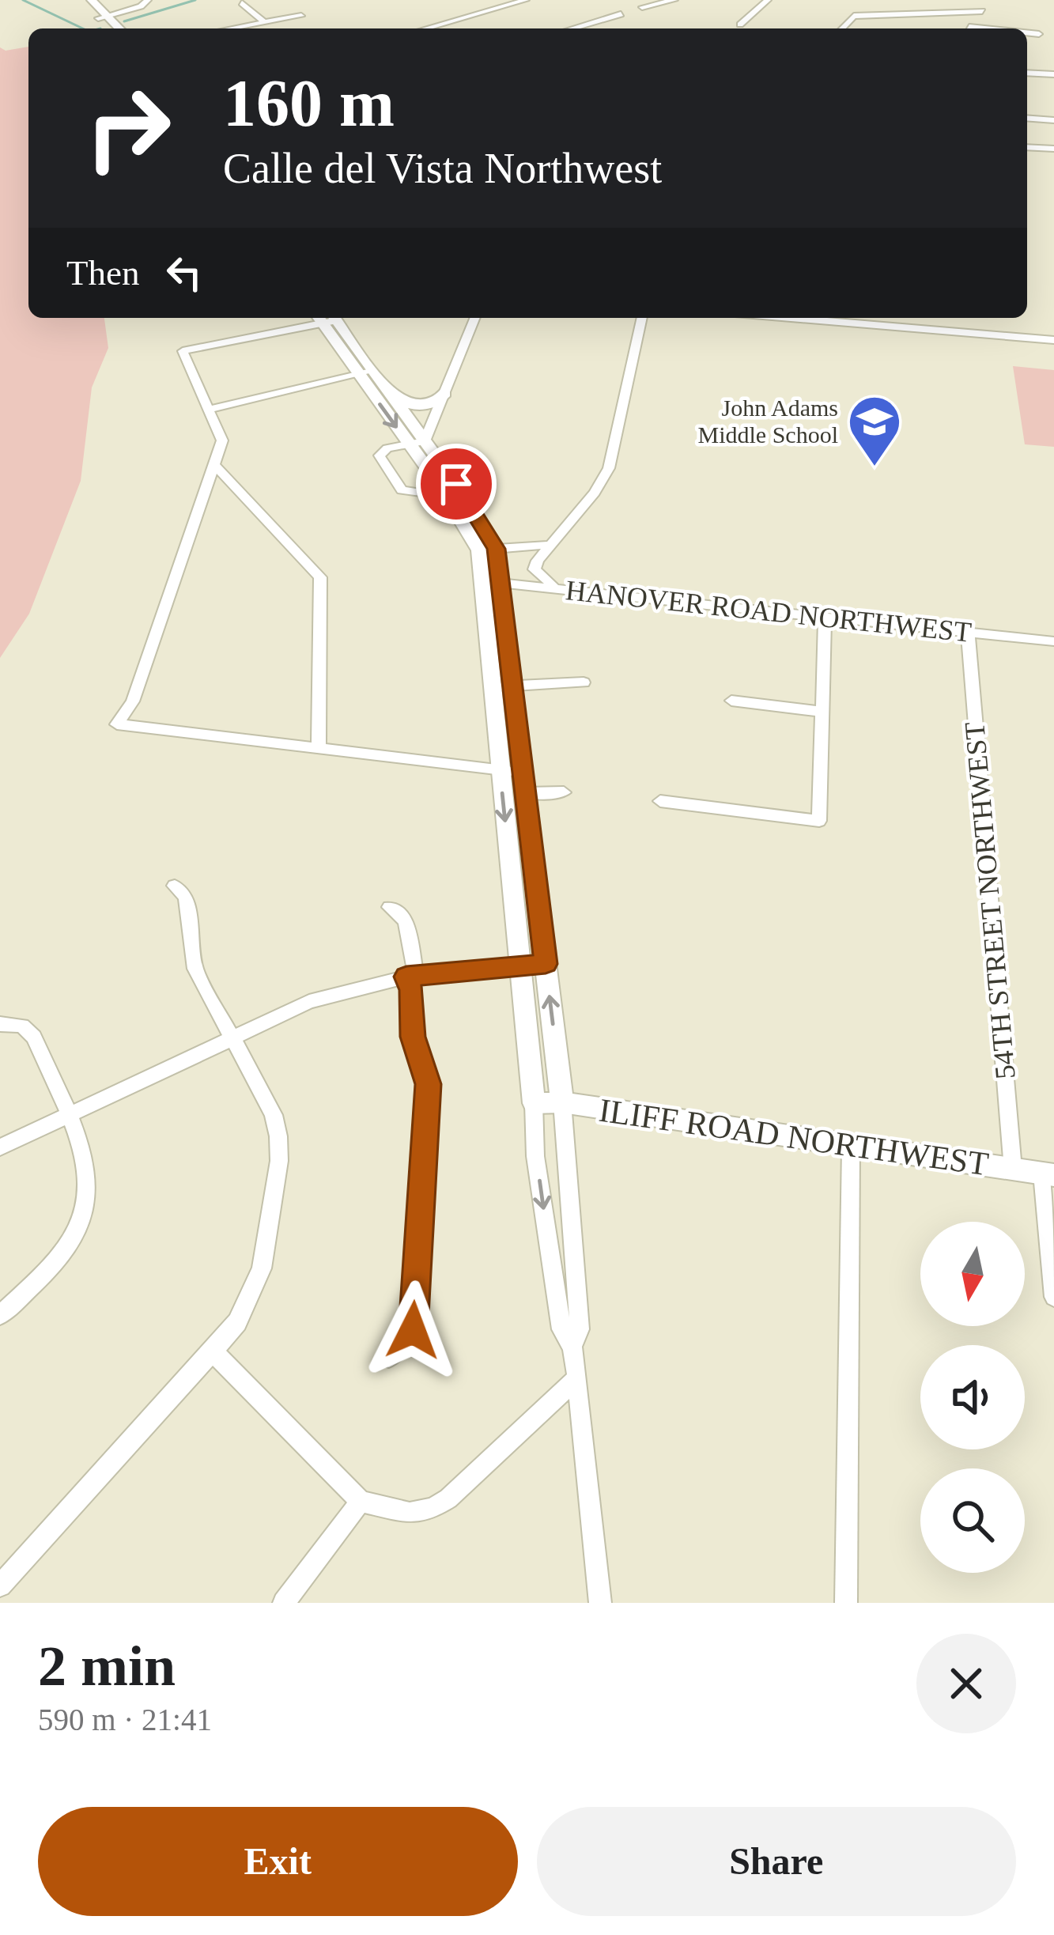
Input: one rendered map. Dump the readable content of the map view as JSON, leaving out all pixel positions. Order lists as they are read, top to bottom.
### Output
{
  "streets": {
    "main road": ["ILIFF ROAD NORTHWEST"],
    "street": ["HANOVER ROAD NORTHWEST", "54TH STREET NORTHWEST"]
  },
  "crossings": [
    ["HANOVER ROAD NORTHWEST", "54TH STREET NORTHWEST"],
    ["54TH STREET NORTHWEST", "ILIFF ROAD NORTHWEST"]
  ],
  "places": {
    "school or university": ["John Adams Middle School"]
  },
  "north": "bottom",
  "page": {
    "turn": ["160 m", "Calle del Vista Northwest"],
    "then": "Then",
    "heading": ["2 min", "590 m · 21:41"],
    "buttons": ["Exit", "Share"]
  }
}
